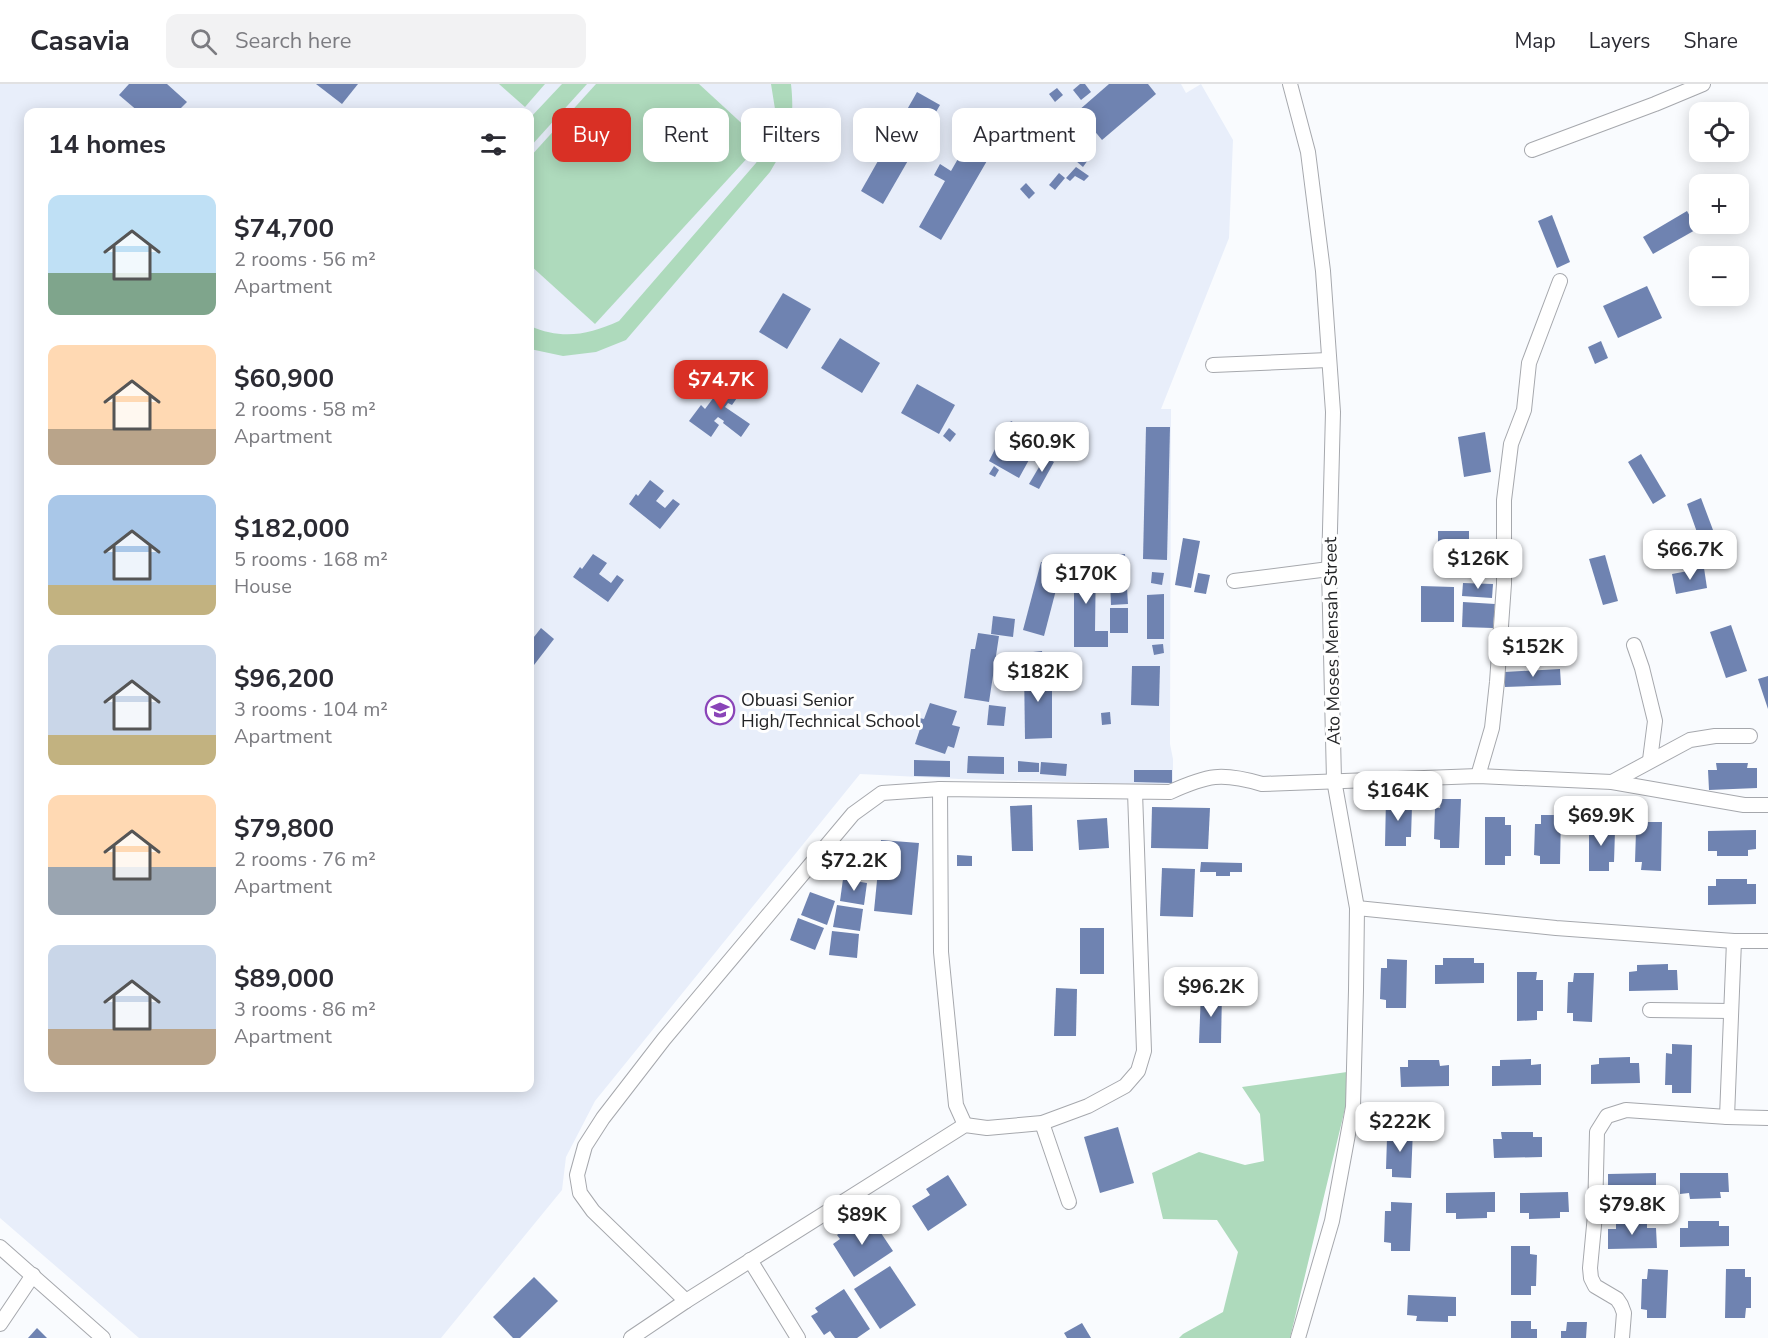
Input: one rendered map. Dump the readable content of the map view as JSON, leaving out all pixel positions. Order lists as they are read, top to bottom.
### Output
{
  "streets": {
    "street": ["Ato Moses Mensah Street"]
  },
  "places": {
    "school or university": ["Obuasi Senior High/Technical School"]
  },
  "page": {
    "header": "Casavia",
    "search": "Search here",
    "nav": ["Map", "Layers", "Share"],
    "map_buttons": ["+", "−"],
    "chip": [
      "Buy",
      "Rent",
      "Filters",
      "New",
      "Apartment"
    ],
    "heading": "14 homes",
    "list": [
      {
        "name": "$74,700",
        "note": "2 rooms · 56 m² · Apartment"
      },
      {
        "name": "$60,900",
        "note": "2 rooms · 58 m² · Apartment"
      },
      {
        "name": "$182,000",
        "note": "5 rooms · 168 m² · House"
      },
      {
        "name": "$96,200",
        "note": "3 rooms · 104 m² · Apartment"
      },
      {
        "name": "$79,800",
        "note": "2 rooms · 76 m² · Apartment"
      },
      {
        "name": "$89,000",
        "note": "3 rooms · 86 m² · Apartment"
      }
    ],
    "price": [
      "$74.7K",
      "$60.9K",
      "$66.7K",
      "$126K",
      "$170K",
      "$152K",
      "$182K",
      "$164K",
      "$69.9K",
      "$72.2K",
      "$96.2K",
      "$222K",
      "$79.8K",
      "$89K"
    ]
  }
}
